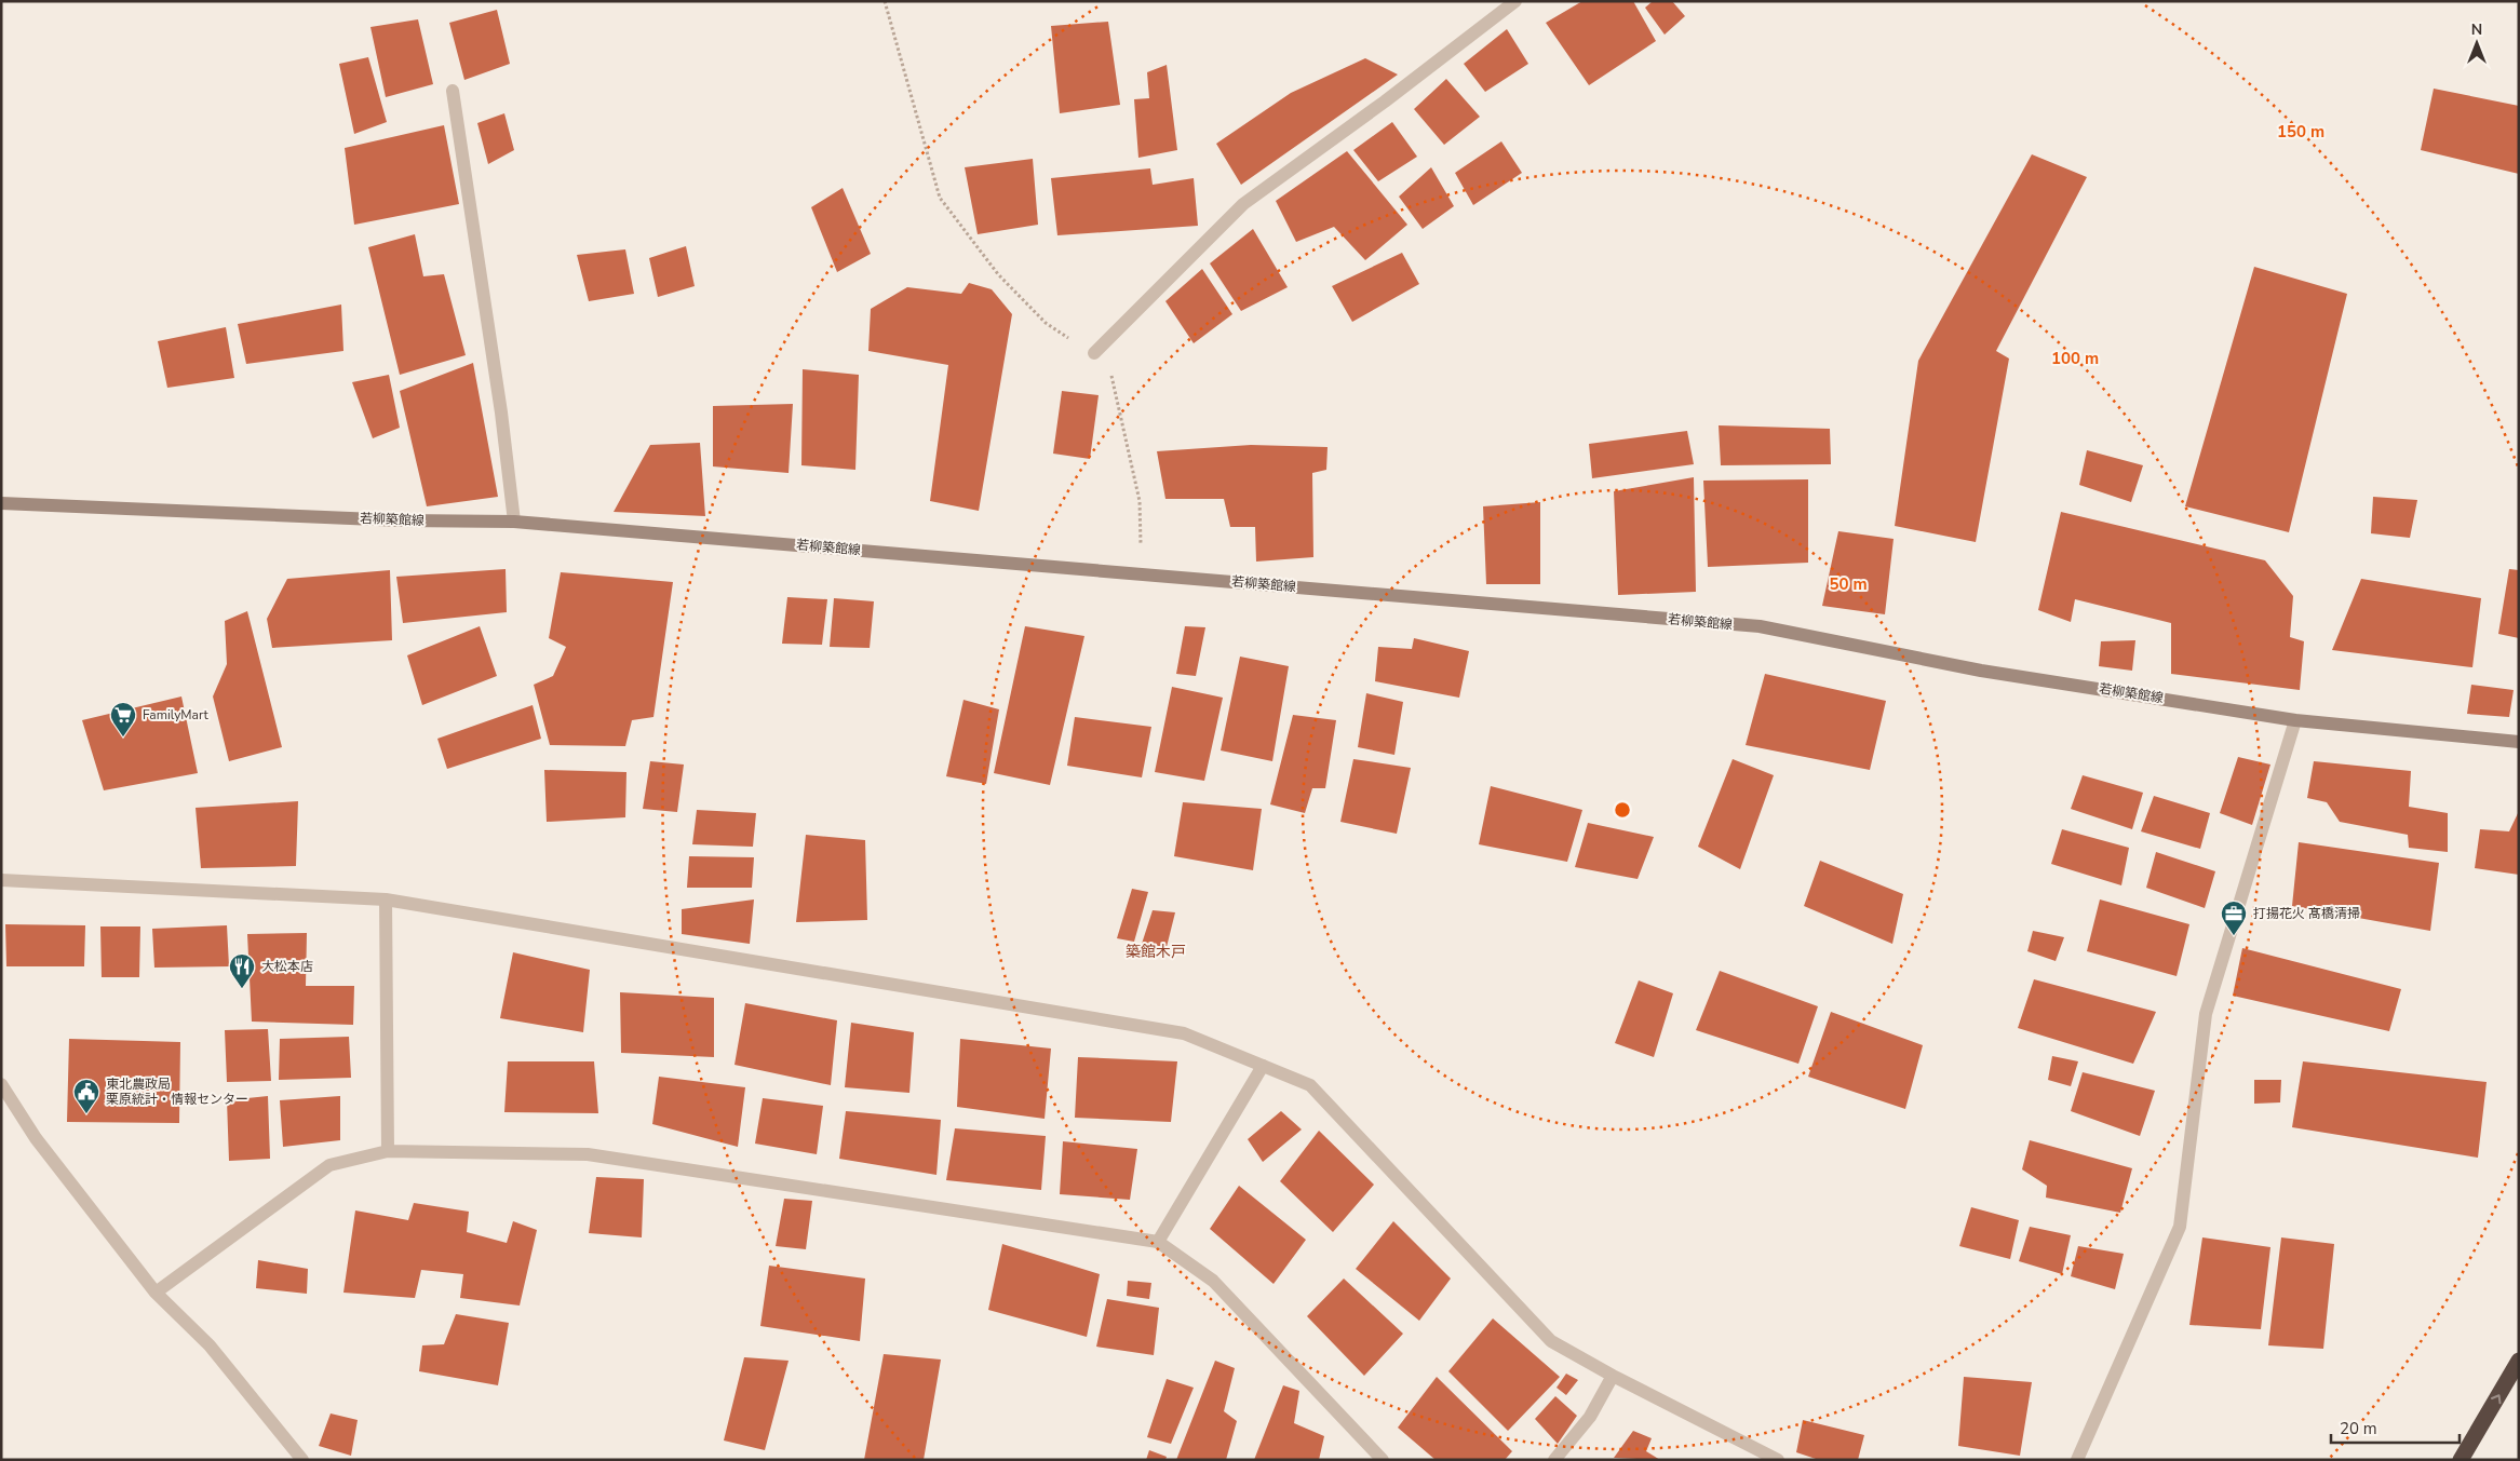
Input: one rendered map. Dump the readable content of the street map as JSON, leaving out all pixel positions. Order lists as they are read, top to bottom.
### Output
{
  "streets": {
    "main road": ["若柳築館線"]
  },
  "districts": ["築館木戸"],
  "places": {
    "supermarket": ["FamilyMart"],
    "office": ["打揚花火 髙橋清掃"],
    "restaurant": ["大松本店"],
    "public building": ["東北農政局 栗原統計・情報センター"]
  },
  "scale_bar": "20 m",
  "north": "top",
  "rings": ["150 m", "100 m", "50 m"]
}
